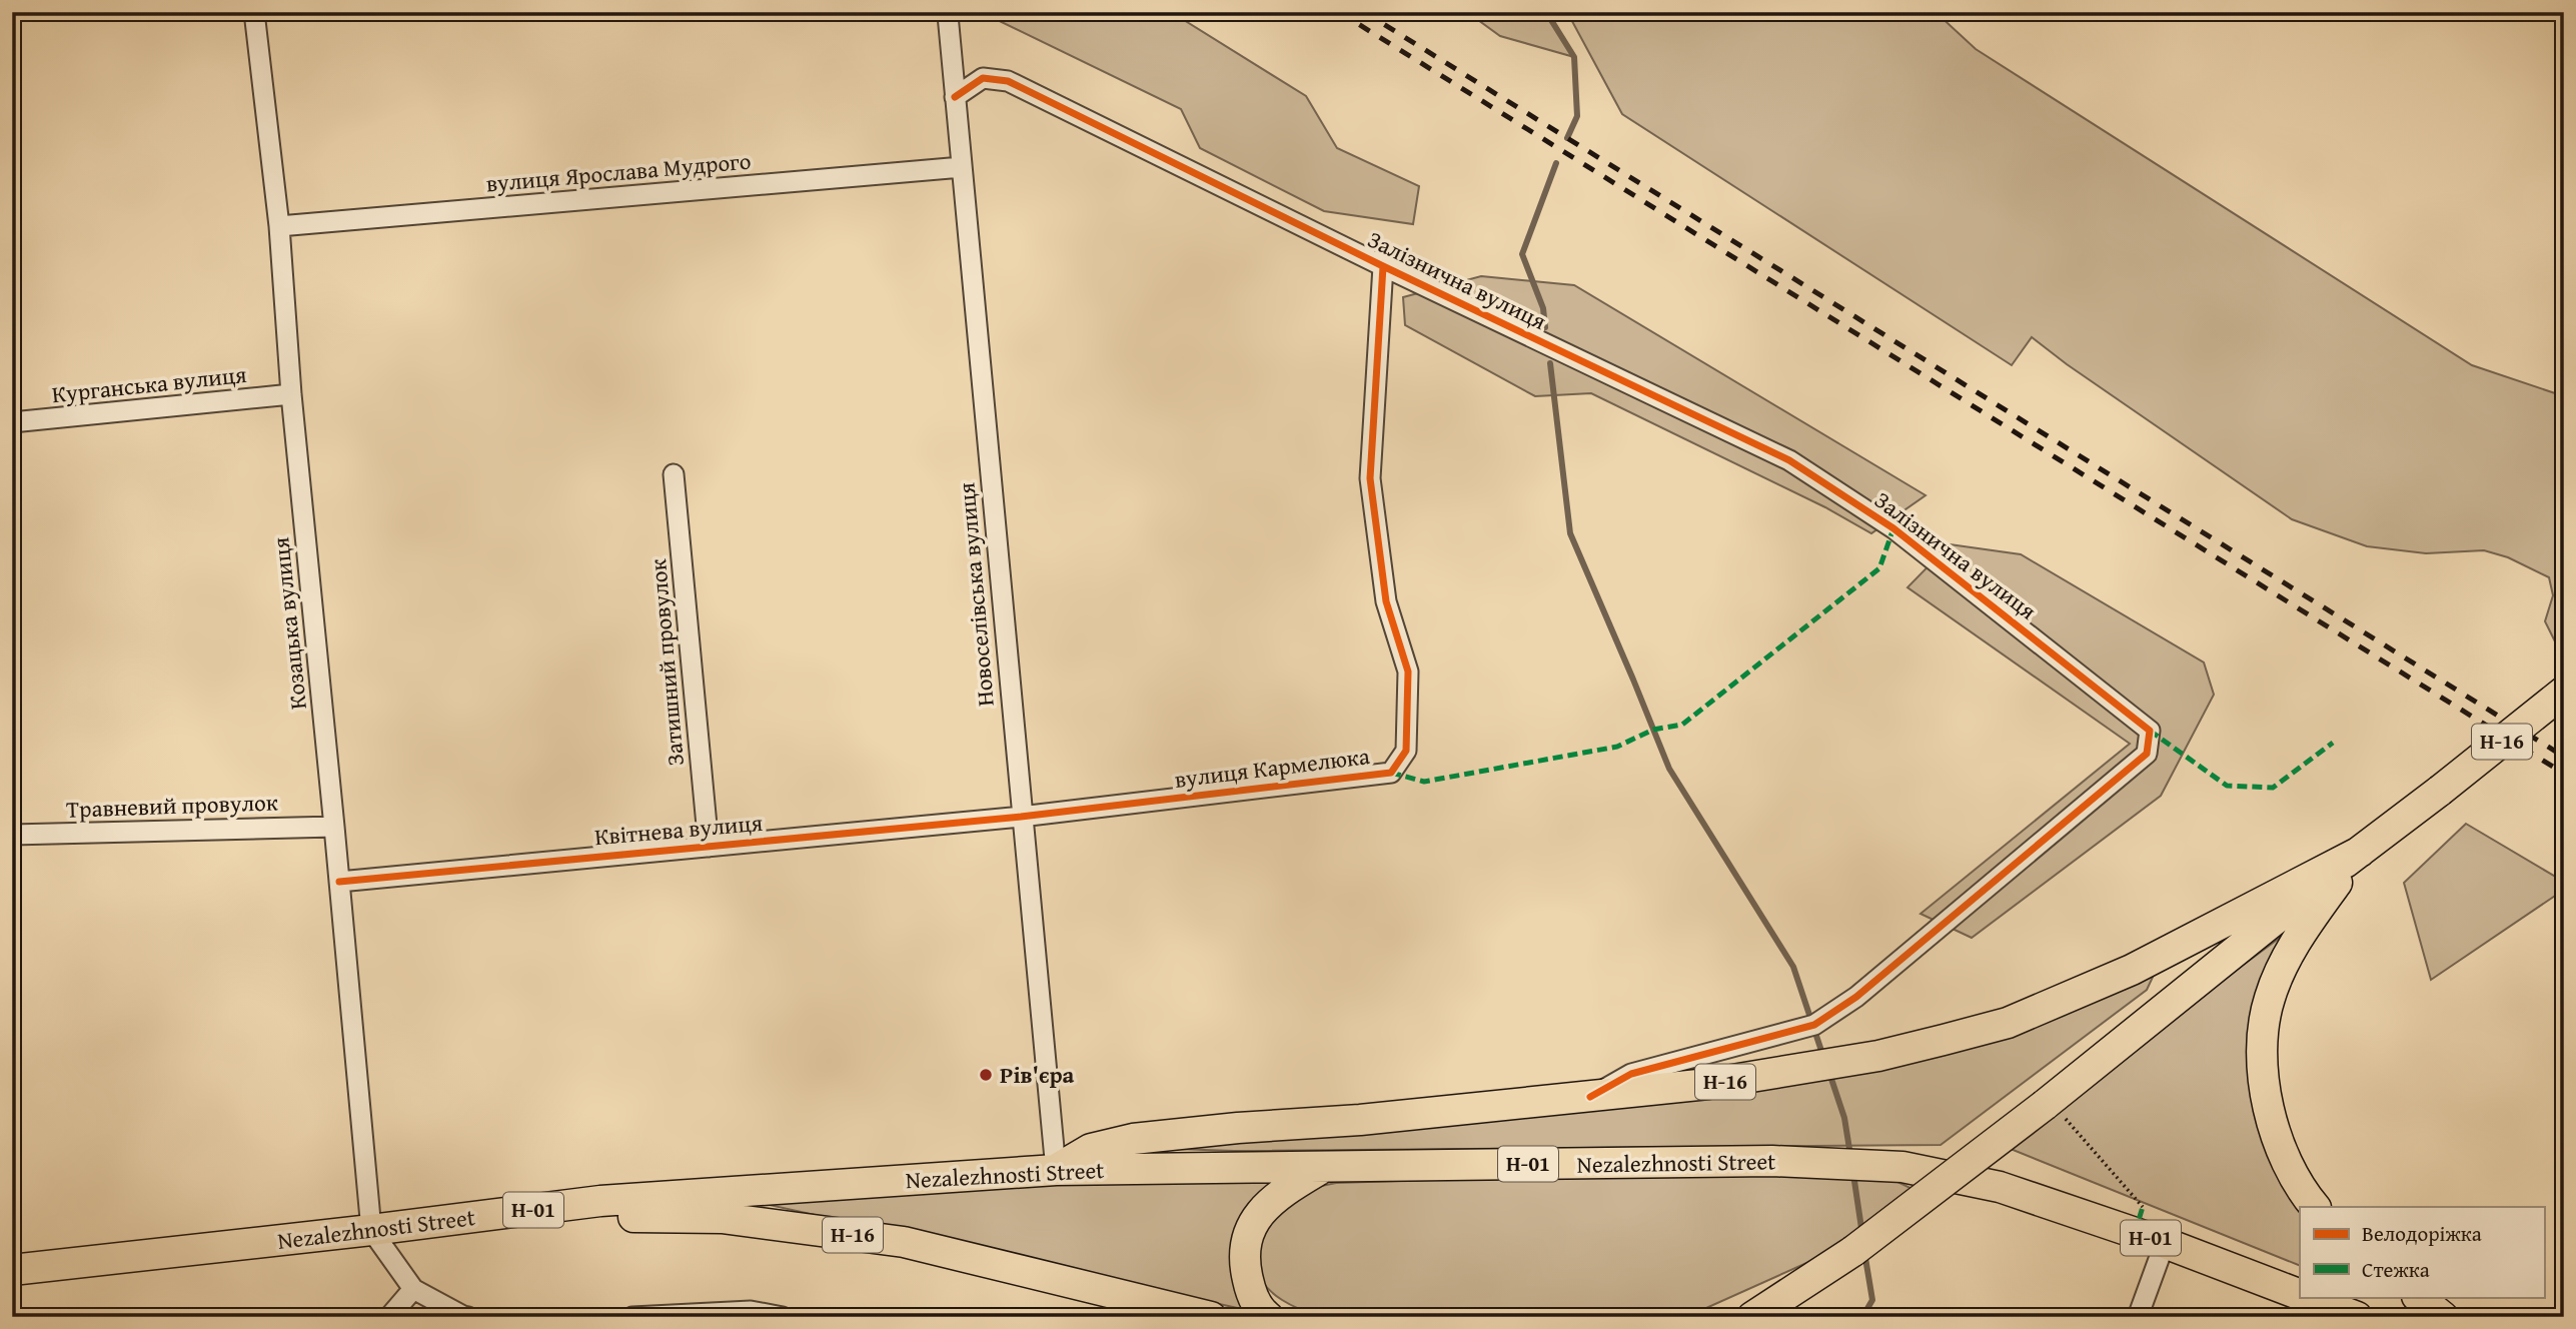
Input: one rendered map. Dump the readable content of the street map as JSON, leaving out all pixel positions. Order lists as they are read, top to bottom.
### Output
{
  "streets": {
    "main road": ["Н-16", "Nezalezhnosti Street", "Н-01"],
    "street": [
      "вулиця Ярослава Мудрого",
      "Залізнична вулиця",
      "Курганська вулиця",
      "Новоселівська вулиця",
      "Козацька вулиця",
      "Затишний провулок",
      "вулиця Кармелюка",
      "Травневий провулок",
      "Квітнева вулиця"
    ]
  },
  "crossings": [
    ["вулиця Ярослава Мудрого", "Новоселівська вулиця"],
    ["вулиця Ярослава Мудрого", "Козацька вулиця"],
    ["Залізнична вулиця", "Новоселівська вулиця"],
    ["Залізнична вулиця", "Н-16"],
    ["Залізнична вулиця", "вулиця Кармелюка"],
    ["Курганська вулиця", "Козацька вулиця"],
    ["Новоселівська вулиця", "Н-16"],
    ["Новоселівська вулиця", "вулиця Кармелюка"],
    ["Новоселівська вулиця", "Квітнева вулиця"],
    ["Новоселівська вулиця", "Nezalezhnosti Street"],
    ["Козацька вулиця", "Травневий провулок"],
    ["Козацька вулиця", "Квітнева вулиця"],
    ["Козацька вулиця", "Nezalezhnosti Street"],
    ["Затишний провулок", "Квітнева вулиця"],
    ["Н-16", "Nezalezhnosti Street"],
    ["вулиця Кармелюка", "Квітнева вулиця"],
    ["Nezalezhnosti Street", "Н-01"]
  ],
  "places": ["Рів'єра"],
  "legend": ["Велодоріжка", "Стежка"]
}
